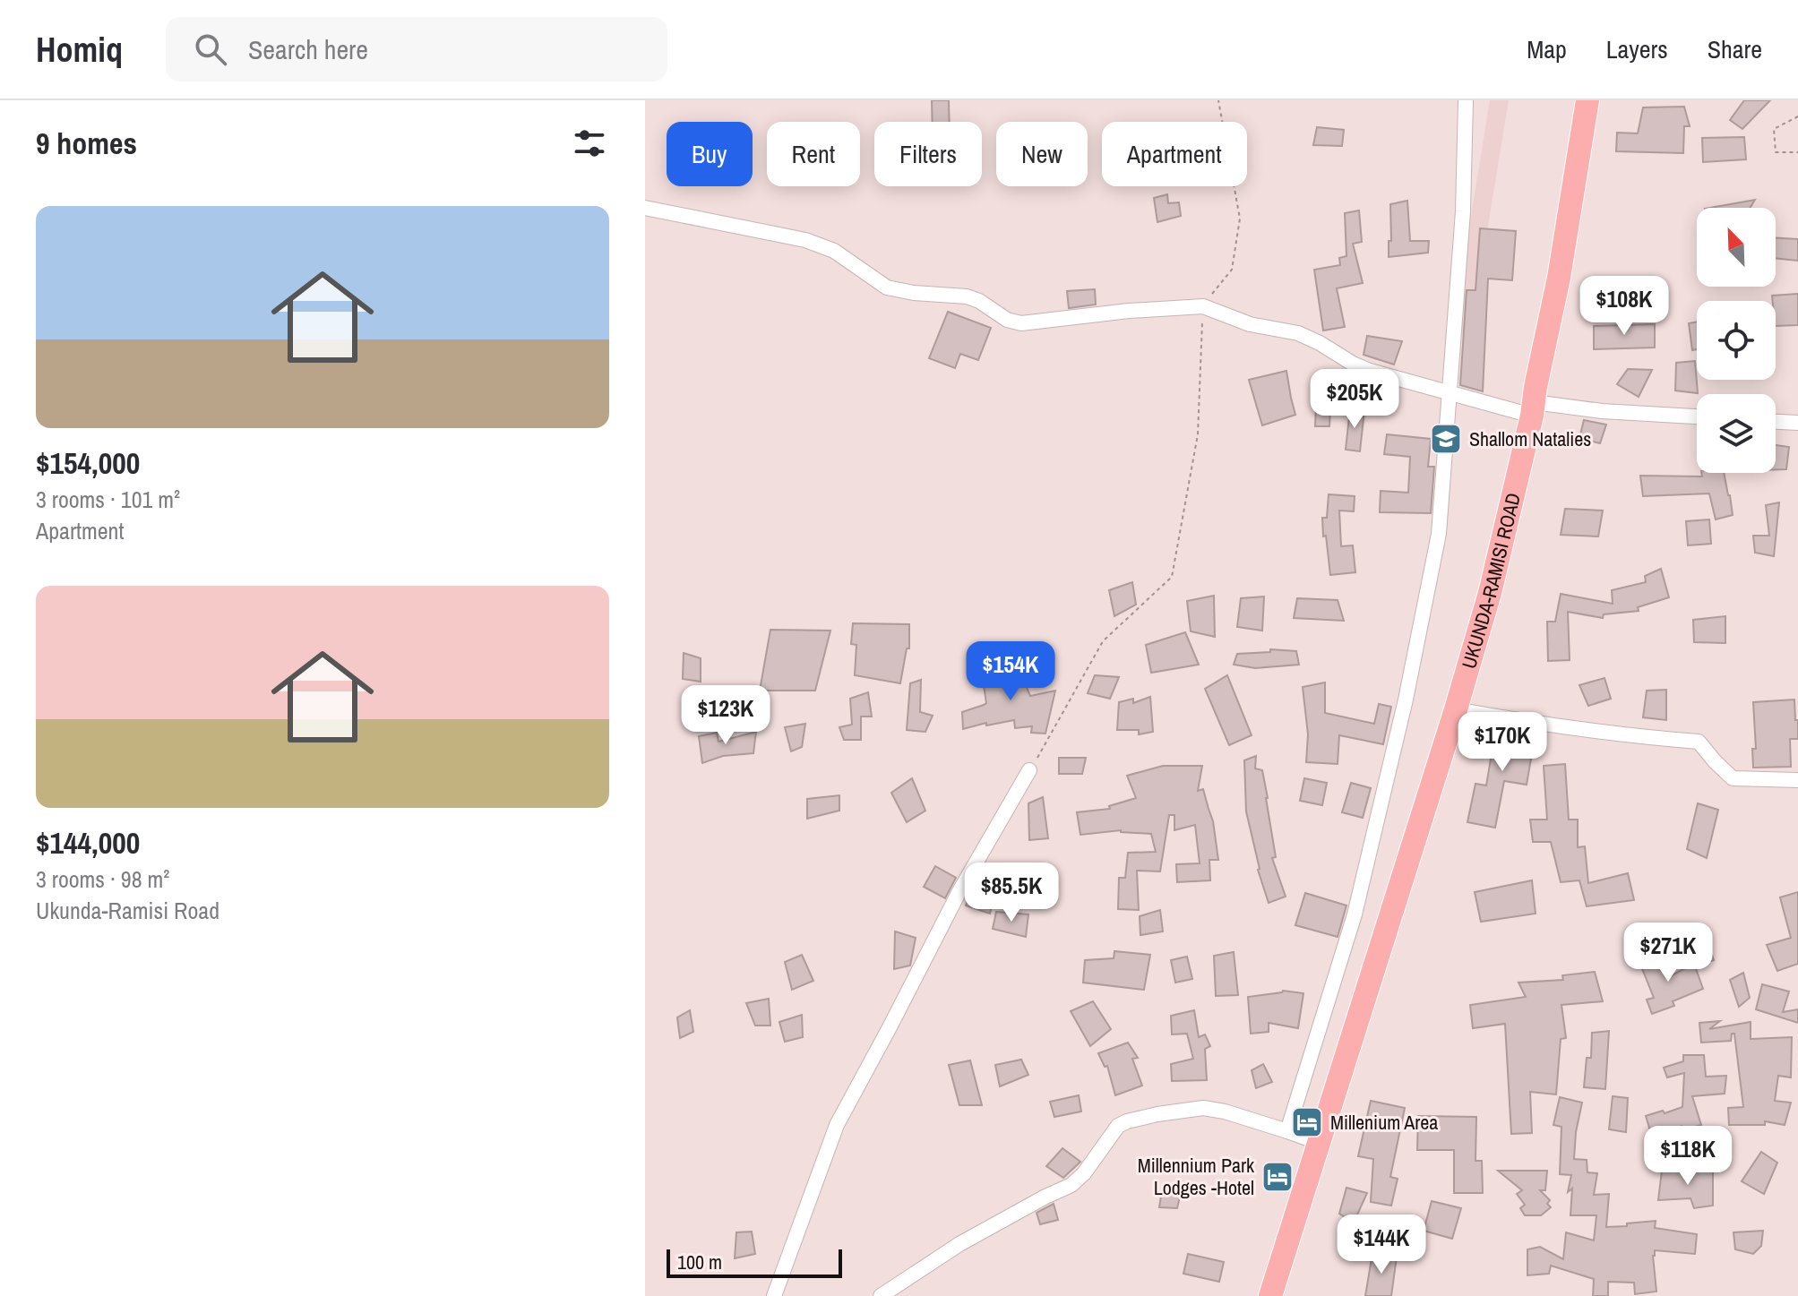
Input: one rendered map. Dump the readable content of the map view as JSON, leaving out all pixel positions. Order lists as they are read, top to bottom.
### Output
{
  "streets": {
    "highway": ["UKUNDA-RAMISI ROAD"]
  },
  "places": {
    "school or university": ["Shallom Natalies"],
    "hotel": ["Millenium Area", "Millennium Park Lodges -Hotel"]
  },
  "scale_bar": "100 m",
  "north": "top left",
  "page": {
    "header": "Homiq",
    "search": "Search here",
    "nav": ["Map", "Layers", "Share"],
    "heading": "9 homes",
    "chip": [
      "Buy",
      "Rent",
      "Filters",
      "New",
      "Apartment"
    ],
    "list": [
      {
        "name": "$154,000",
        "note": "3 rooms · 101 m² · Apartment"
      },
      {
        "name": "$144,000",
        "note": "3 rooms · 98 m² · Ukunda-Ramisi Road"
      }
    ],
    "price": [
      "$108K",
      "$205K",
      "$154K",
      "$123K",
      "$170K",
      "$85.5K",
      "$271K",
      "$118K",
      "$144K"
    ],
    "scale": "100 m"
  }
}
